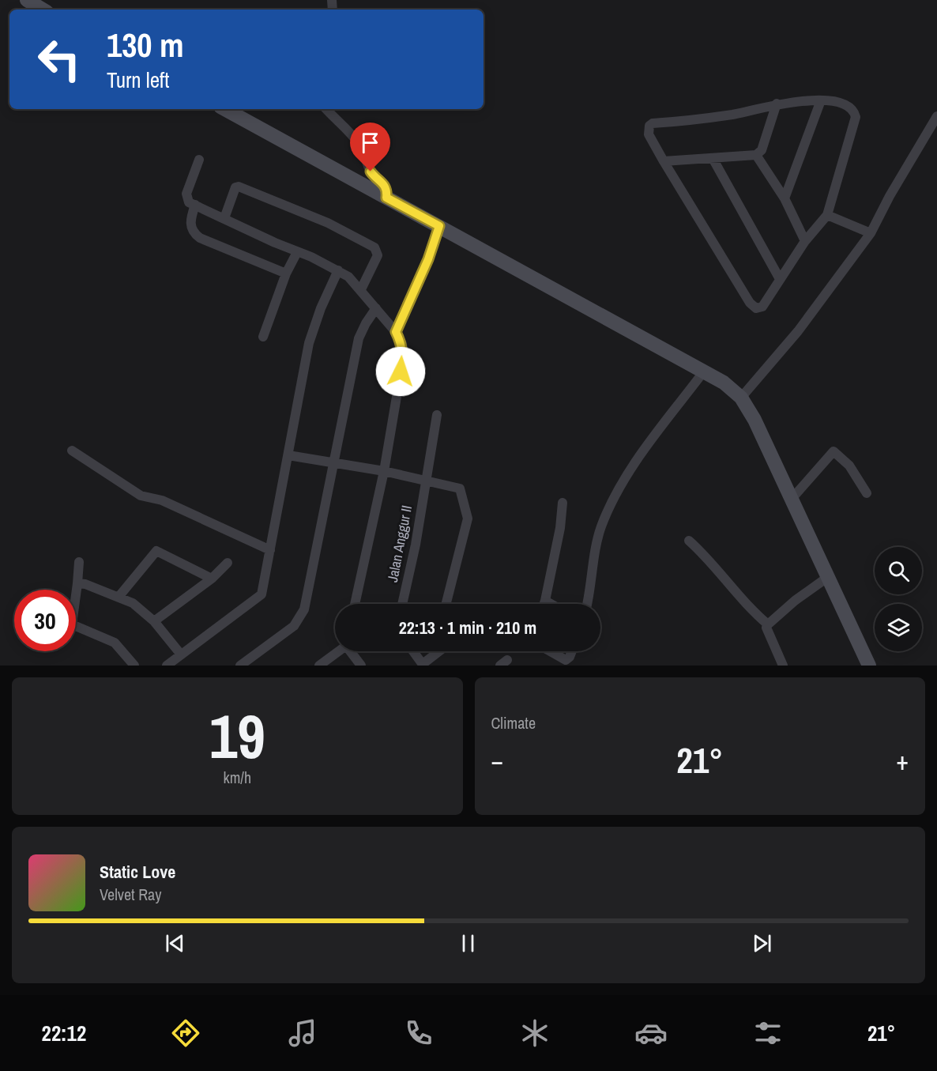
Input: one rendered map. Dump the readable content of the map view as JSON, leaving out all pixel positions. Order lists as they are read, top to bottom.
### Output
{
  "streets": {
    "street": ["Jalan Anggur II"]
  },
  "page": {
    "turn": ["130 m", "Turn left"],
    "limit": "30",
    "trip": "22:13 · 1 min · 210 m",
    "tile": [
      ["19", "km/h"],
      "Climate"
    ],
    "heat": ["−", "21°", "+"],
    "song": ["Static Love", "Velvet Ray"],
    "tabs": ["22:12", "21°"]
  }
}
